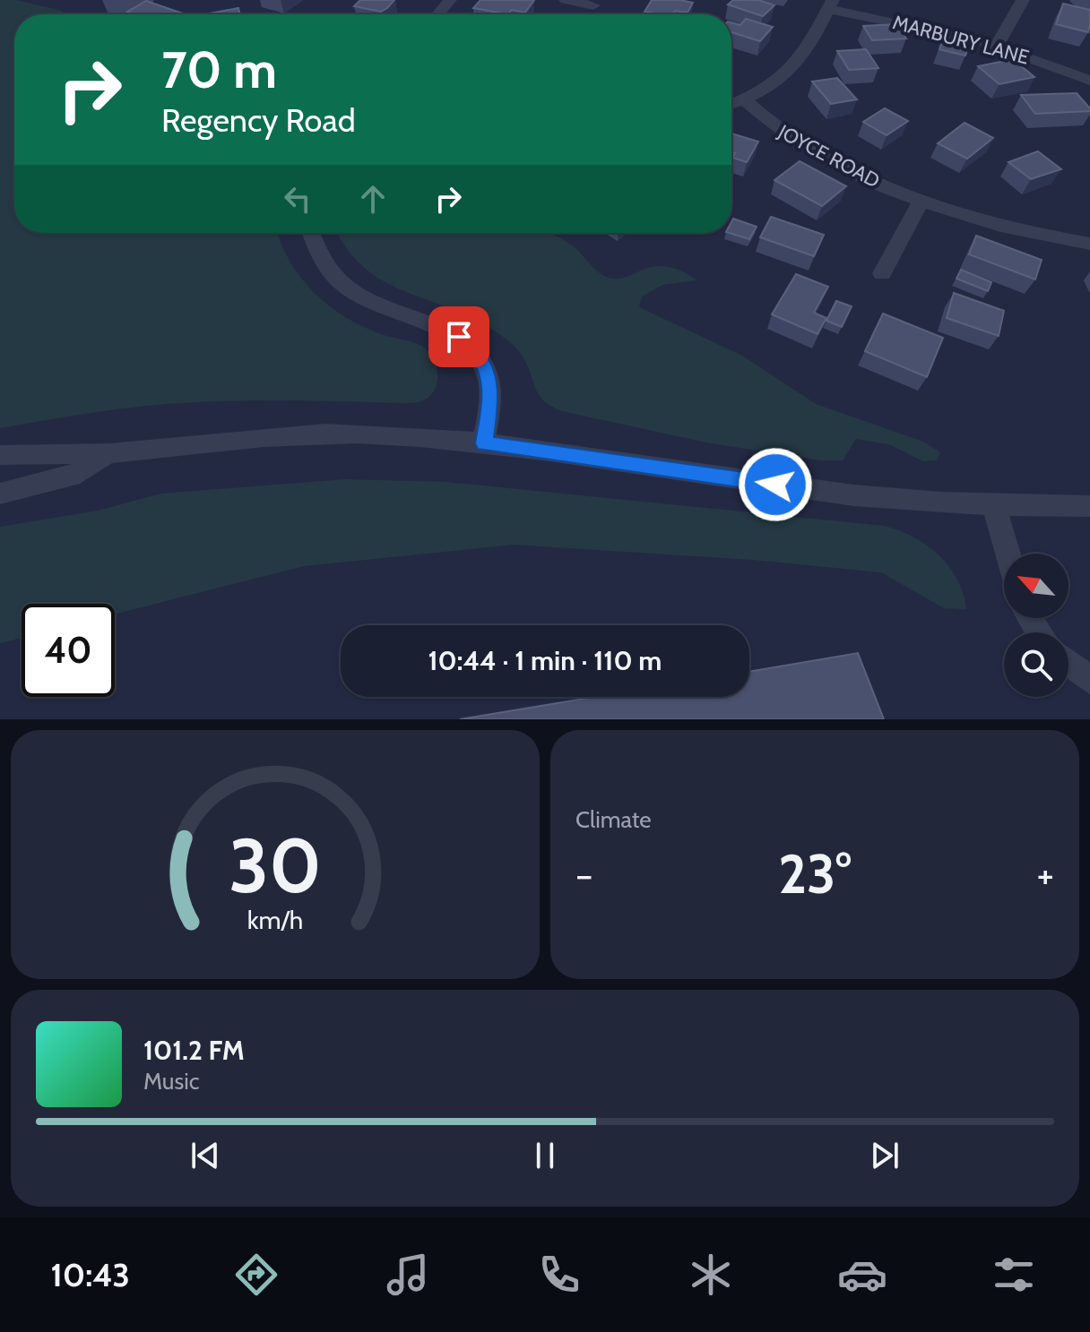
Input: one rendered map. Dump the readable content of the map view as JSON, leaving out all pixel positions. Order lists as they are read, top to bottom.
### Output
{
  "streets": {
    "street": ["MARBURY LANE", "JOYCE ROAD"]
  },
  "north": "top left",
  "page": {
    "turn": ["70 m", "Regency Road"],
    "limit": "40",
    "trip": "10:44 · 1 min · 110 m",
    "tile": "Climate",
    "heat": ["−", "23°", "+"],
    "song": ["101.2 FM", "Music"],
    "tabs": "10:43",
    "gauge": ["30", "km/h"]
  }
}
